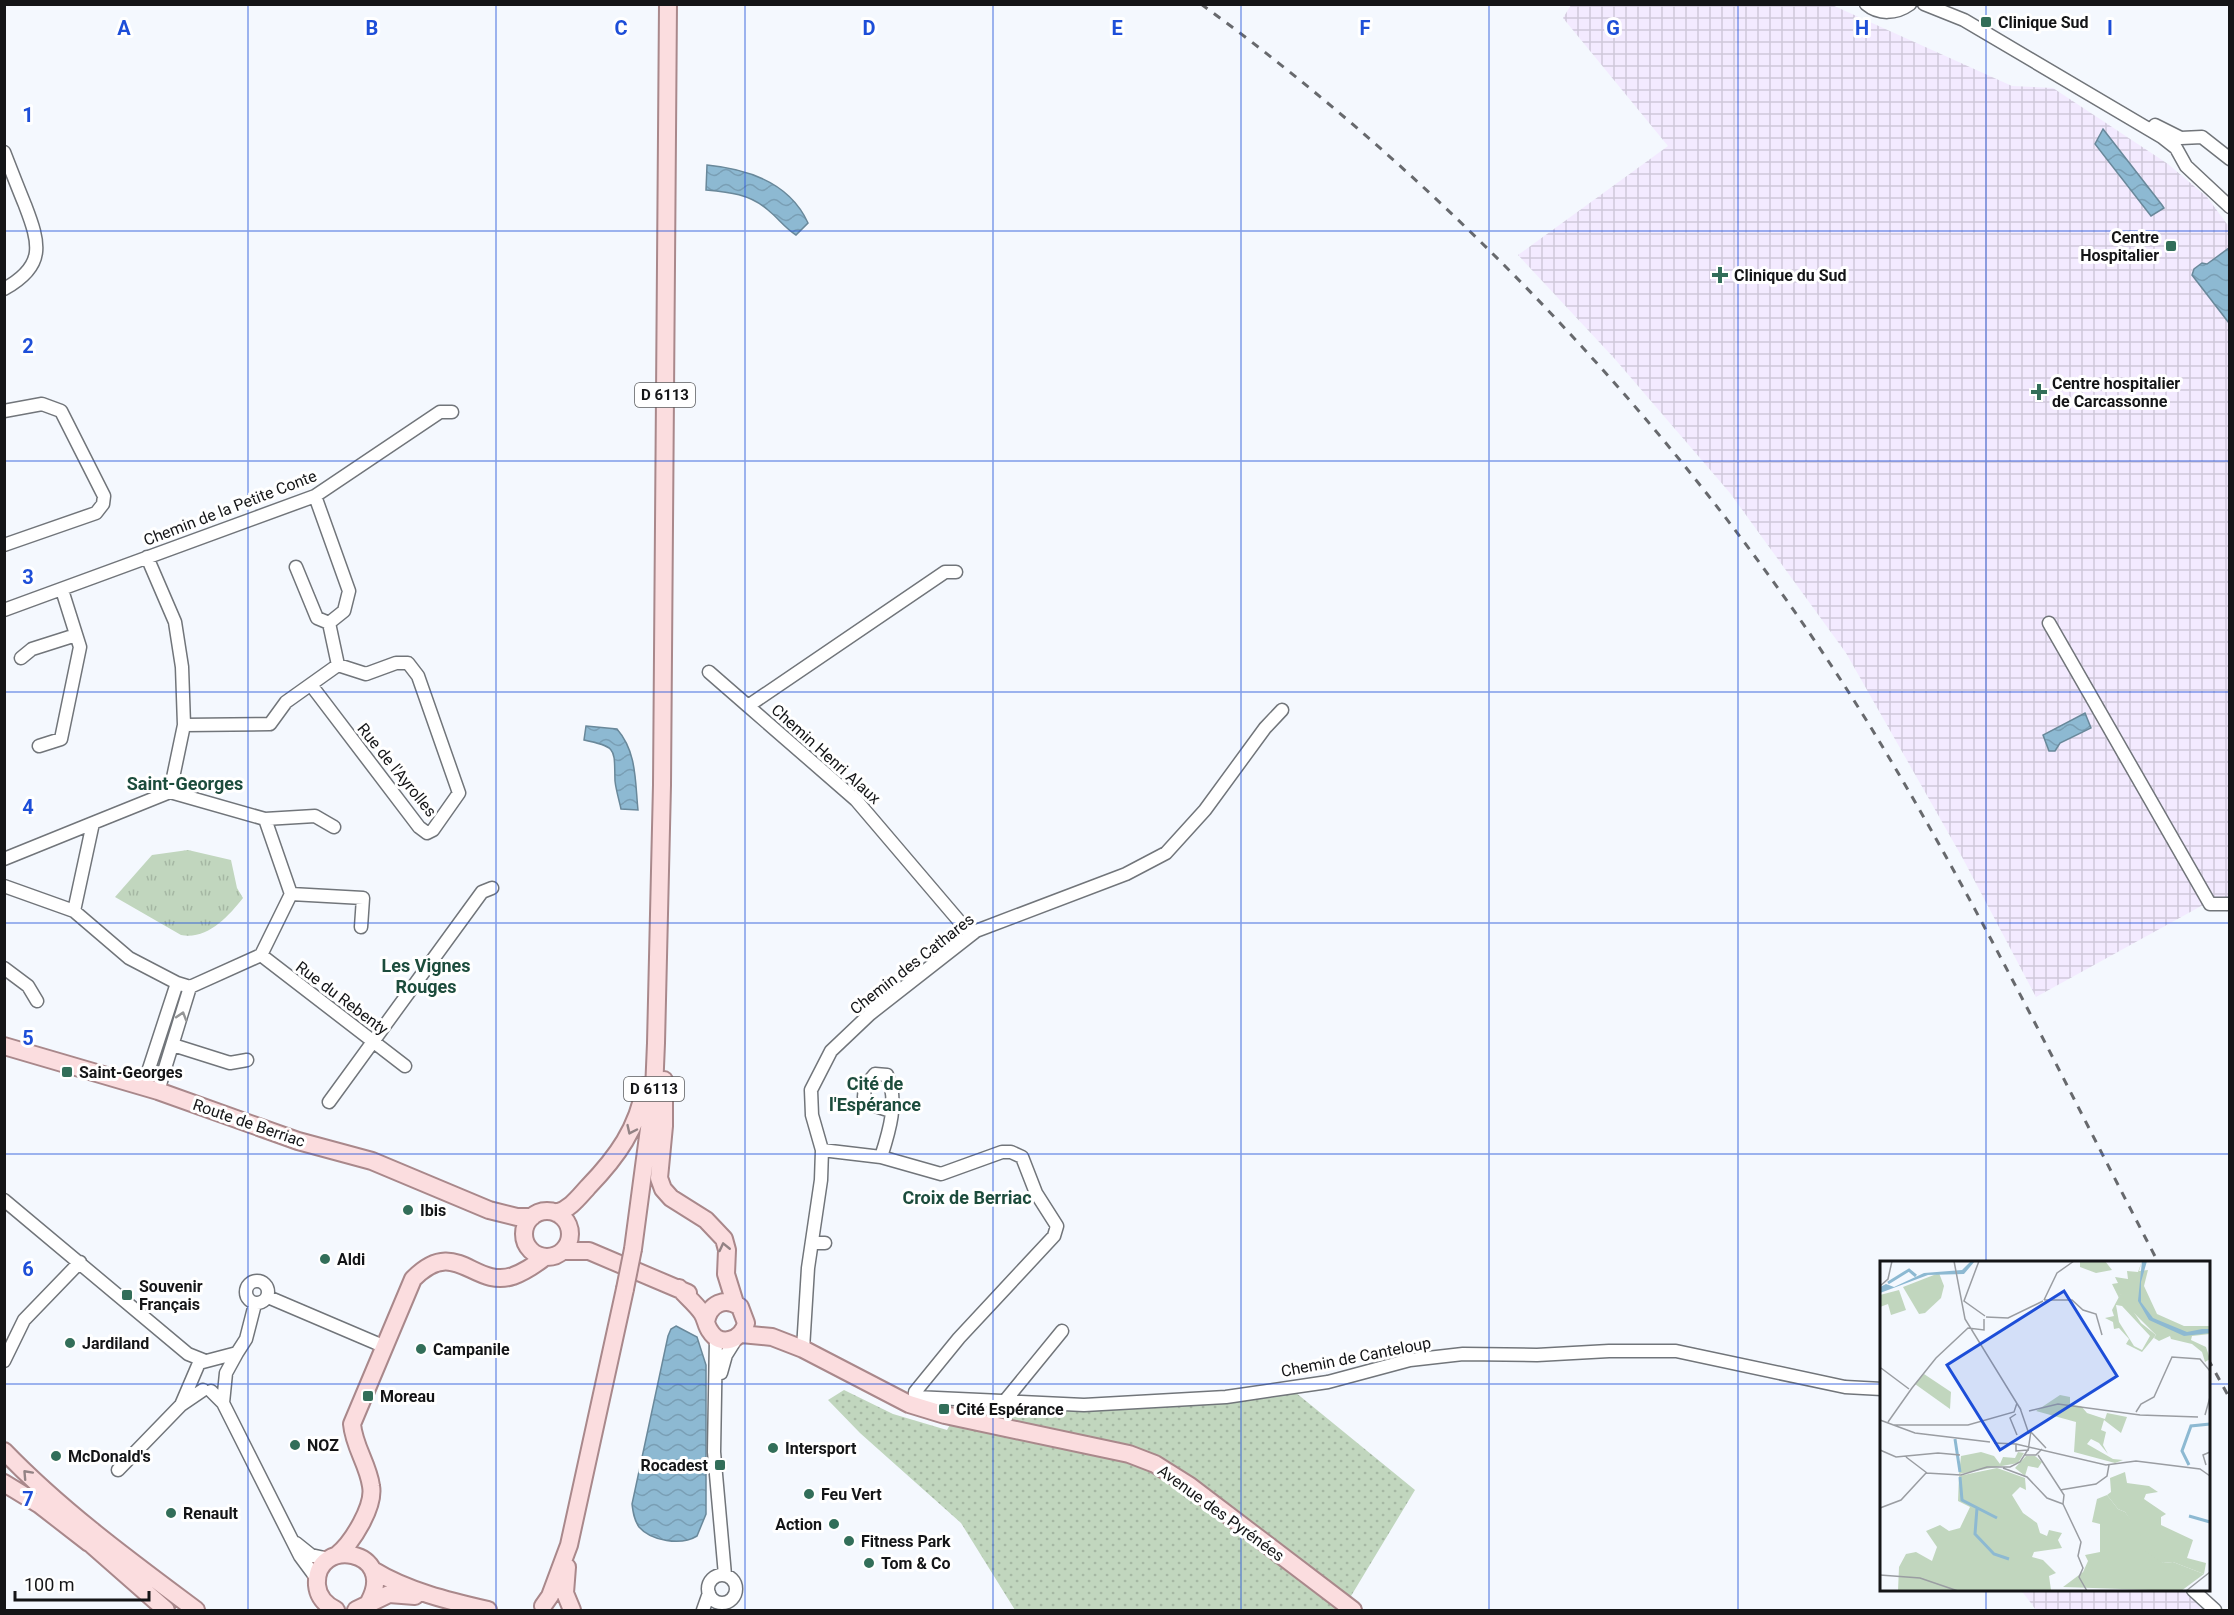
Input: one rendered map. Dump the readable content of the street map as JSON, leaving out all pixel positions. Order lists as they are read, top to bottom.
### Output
{
  "streets": {
    "main road": ["D 6113", "Route de Berriac", "Avenue des Pyrénées"],
    "street": [
      "Chemin de la Petite Conte",
      "Chemin Henri Alaux",
      "Rue de l'Ayrolles",
      "Chemin des Cathares",
      "Rue du Rebenty",
      "Chemin de Canteloup"
    ]
  },
  "crossings": [
    ["Chemin Henri Alaux", "Chemin des Cathares"],
    ["Chemin des Cathares", "Avenue des Pyrénées"],
    ["Chemin de Canteloup", "Avenue des Pyrénées"]
  ],
  "districts": [
    "Saint-Georges",
    "Les Vignes Rouges",
    "Cité de l'Espérance",
    "Croix de Berriac"
  ],
  "places": {
    "transit": [
      "Clinique Sud",
      "Centre Hospitalier",
      "Saint-Georges",
      "Souvenir Français",
      "Moreau",
      "Cité Espérance",
      "Rocadest"
    ],
    "health": ["Clinique du Sud", "Centre hospitalier de Carcassonne"],
    "other": [
      "Ibis",
      "Aldi",
      "Jardiland",
      "Campanile",
      "NOZ",
      "Intersport",
      "McDonald's",
      "Feu Vert",
      "Renault",
      "Action",
      "Fitness Park",
      "Tom & Co"
    ]
  },
  "scale_bar": "100 m",
  "grid": {
    "columns": [
      "A",
      "B",
      "C",
      "D",
      "E",
      "F",
      "G",
      "H",
      "I"
    ],
    "rows": [
      "1",
      "2",
      "3",
      "4",
      "5",
      "6",
      "7"
    ]
  }
}
